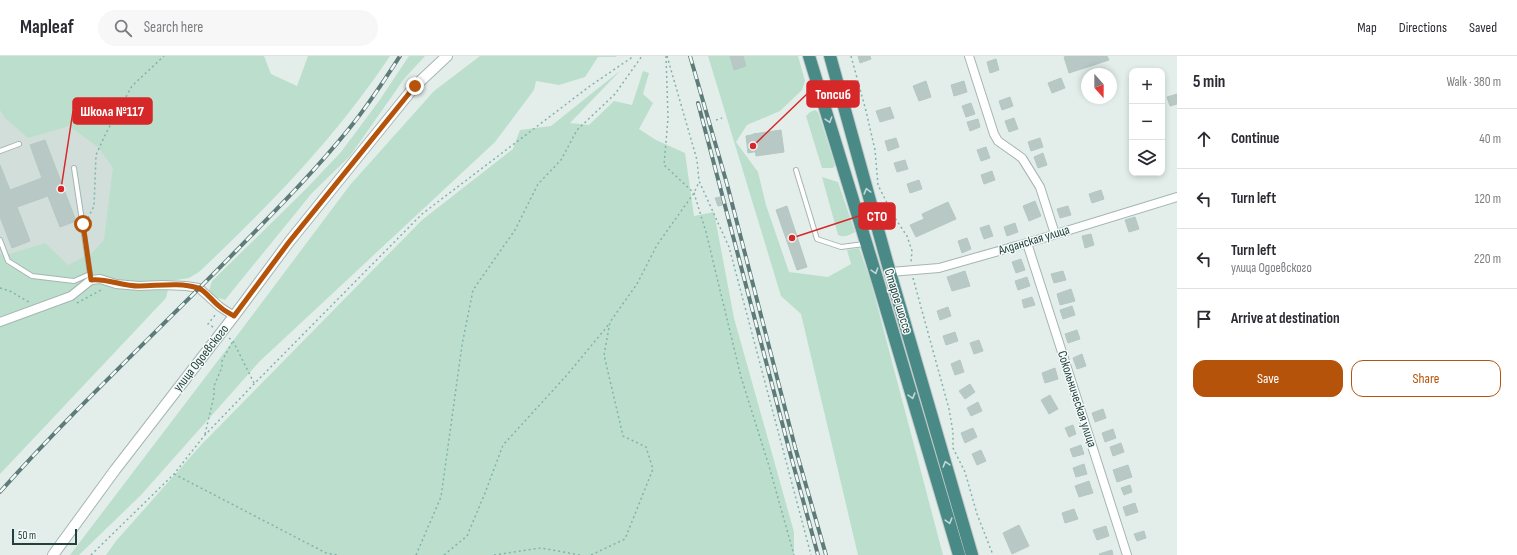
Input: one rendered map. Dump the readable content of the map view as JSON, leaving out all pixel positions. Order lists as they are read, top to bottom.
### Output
{
  "streets": {
    "highway": ["Старое шоссе"],
    "street": ["Алданская улица", "улица Одоевского", "Сокольническая улица"]
  },
  "crossings": [
    ["Алданская улица", "Старое шоссе"],
    ["Алданская улица", "Сокольническая улица"]
  ],
  "places": ["Топсиб", "Школа №117", "СТО"],
  "scale_bar": "50 m",
  "north": "bottom",
  "page": {
    "header": "Mapleaf",
    "search": "Search here",
    "nav": ["Map", "Directions", "Saved"],
    "heading": ["5 min", "Walk · 380 m"],
    "map_buttons": ["+", "−"],
    "list": [
      ["Continue", "40 m"],
      ["Turn left", "120 m"],
      ["Turn left", "улица Одоевского", "220 m"],
      "Arrive at destination"
    ],
    "buttons": ["Save", "Share"],
    "scale": "50 m"
  }
}
